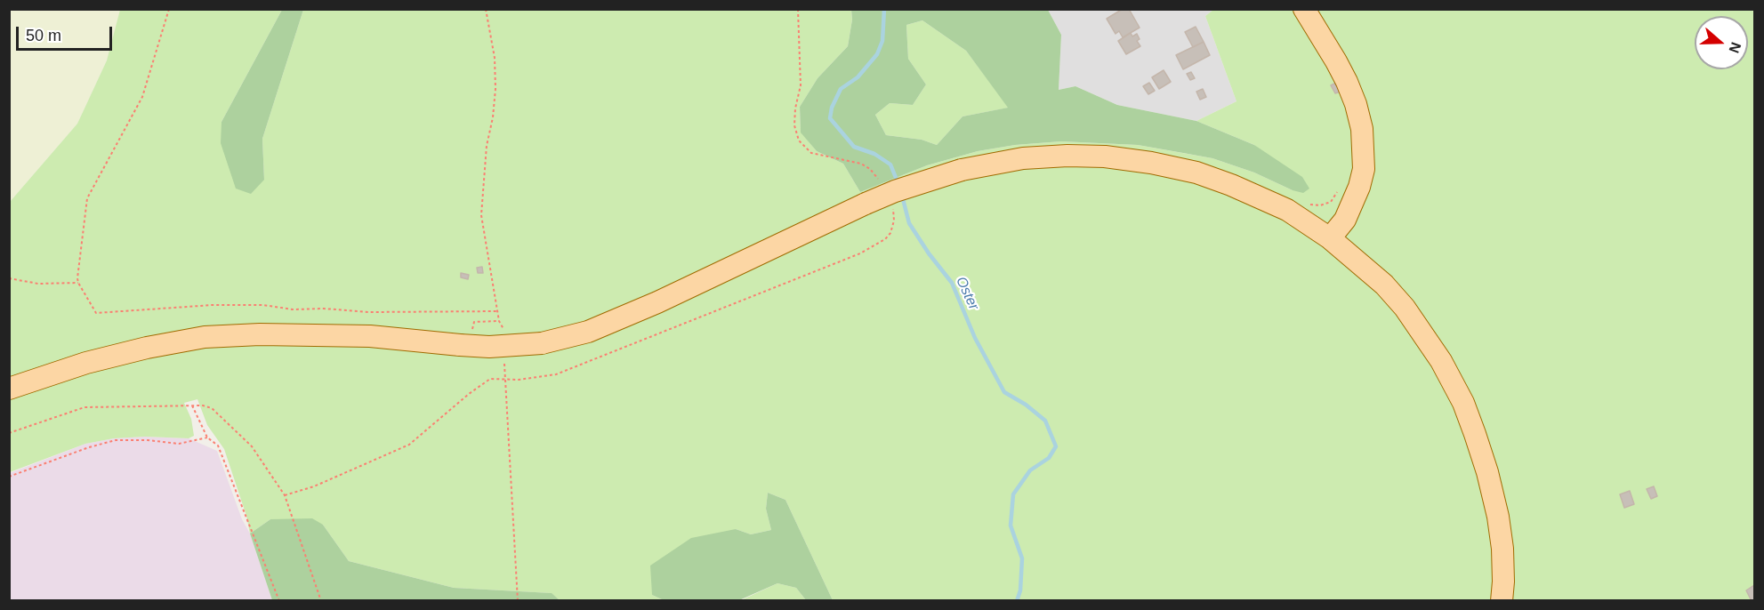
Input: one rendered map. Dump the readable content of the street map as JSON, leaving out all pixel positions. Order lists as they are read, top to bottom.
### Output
{
  "water": ["Oster"],
  "scale_bar": "50 m",
  "north": "right"
}
